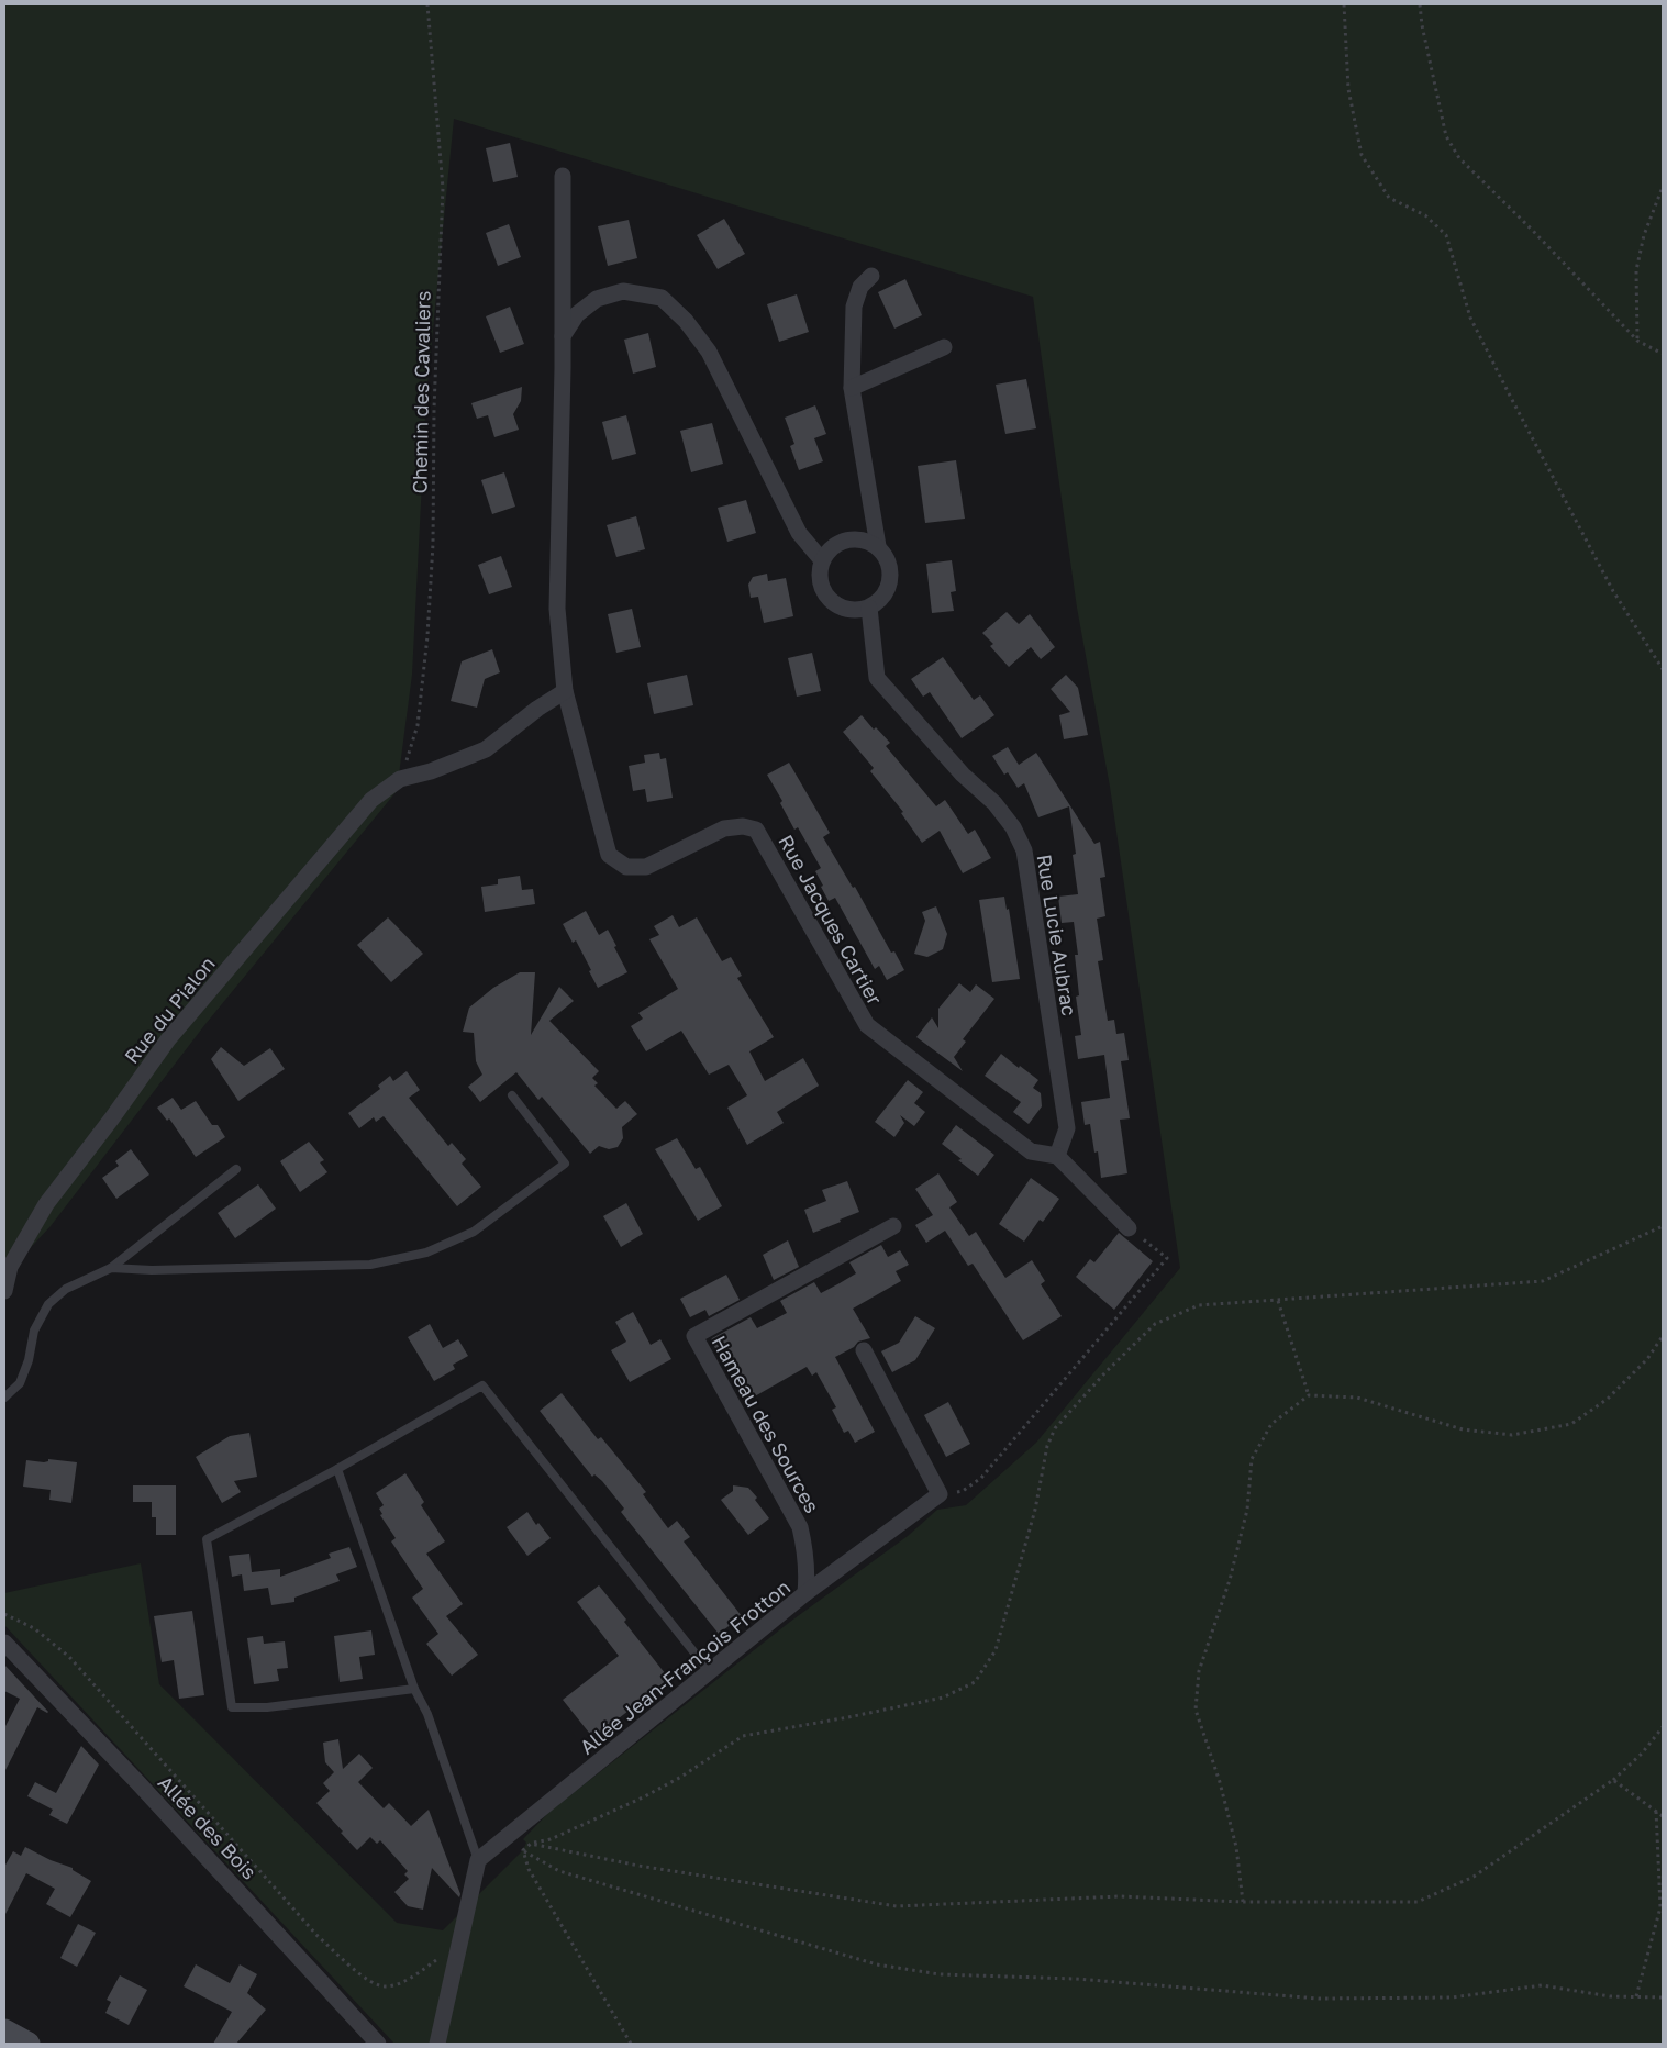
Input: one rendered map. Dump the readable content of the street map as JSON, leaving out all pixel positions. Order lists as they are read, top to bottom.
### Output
{
  "streets": {
    "street": [
      "Rue Jacques Cartier",
      "Rue Lucie Aubrac",
      "Rue du Pialon",
      "Hameau des Sources",
      "Allée Jean-François Frotton",
      "Allée des Bois"
    ],
    "path": ["Chemin des Cavaliers"]
  },
  "crossings": [
    ["Chemin des Cavaliers", "Rue du Pialon"],
    ["Rue Jacques Cartier", "Rue Lucie Aubrac"],
    ["Hameau des Sources", "Allée Jean-François Frotton"]
  ]
}
